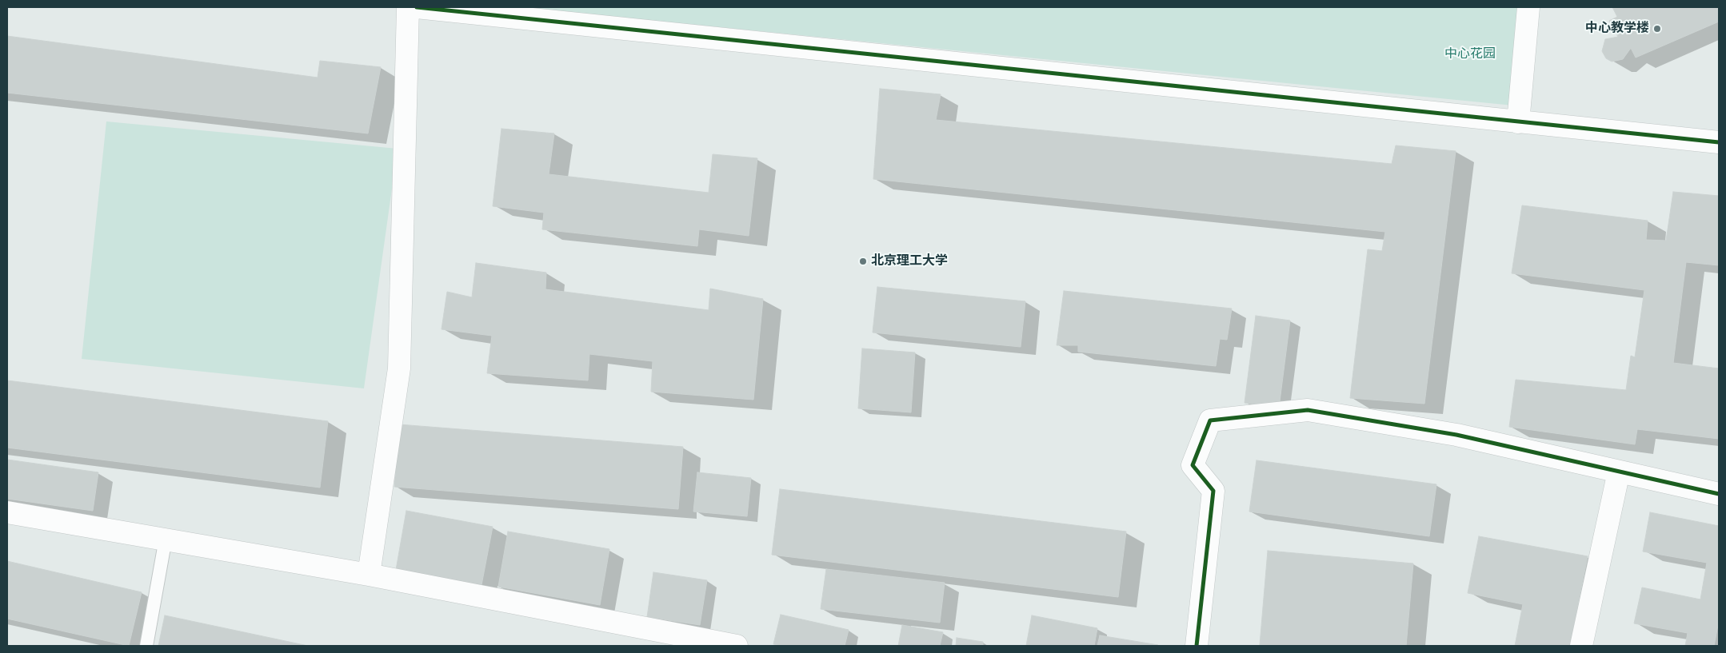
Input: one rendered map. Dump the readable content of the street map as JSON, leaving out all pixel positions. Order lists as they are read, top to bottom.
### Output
{
  "parks": ["中心花园"],
  "places": ["中心教学楼", "北京理工大学"]
}
